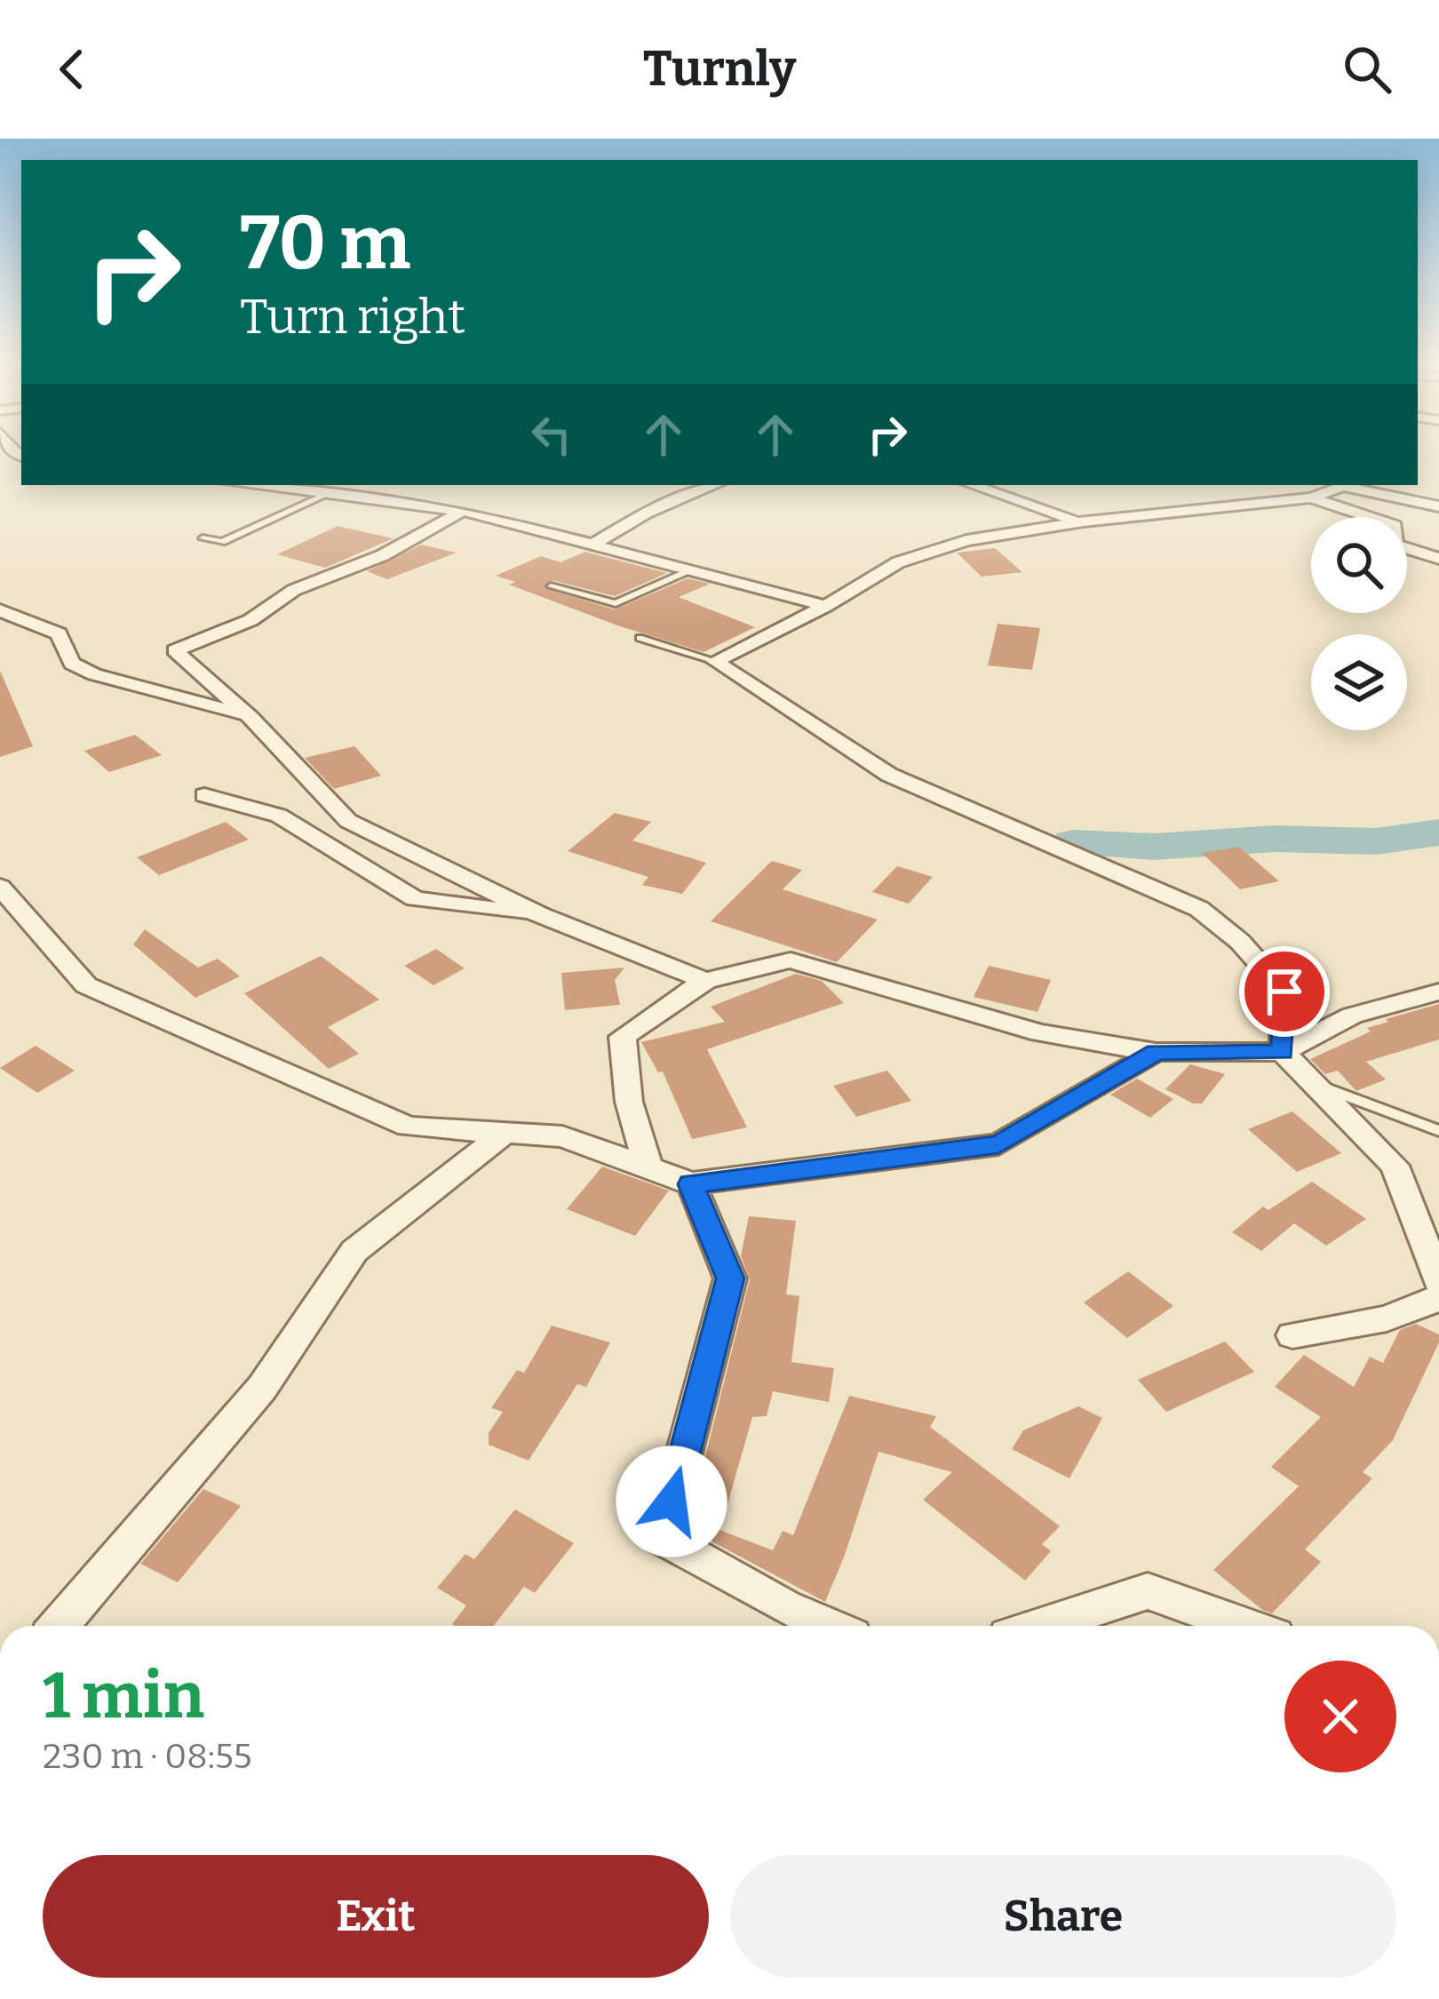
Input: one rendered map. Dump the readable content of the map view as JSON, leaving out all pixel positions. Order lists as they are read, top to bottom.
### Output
{
  "page": {
    "header": "Turnly",
    "turn": ["70 m", "Turn right"],
    "heading": ["1 min", "230 m · 08:55"],
    "buttons": ["Exit", "Share"]
  }
}
